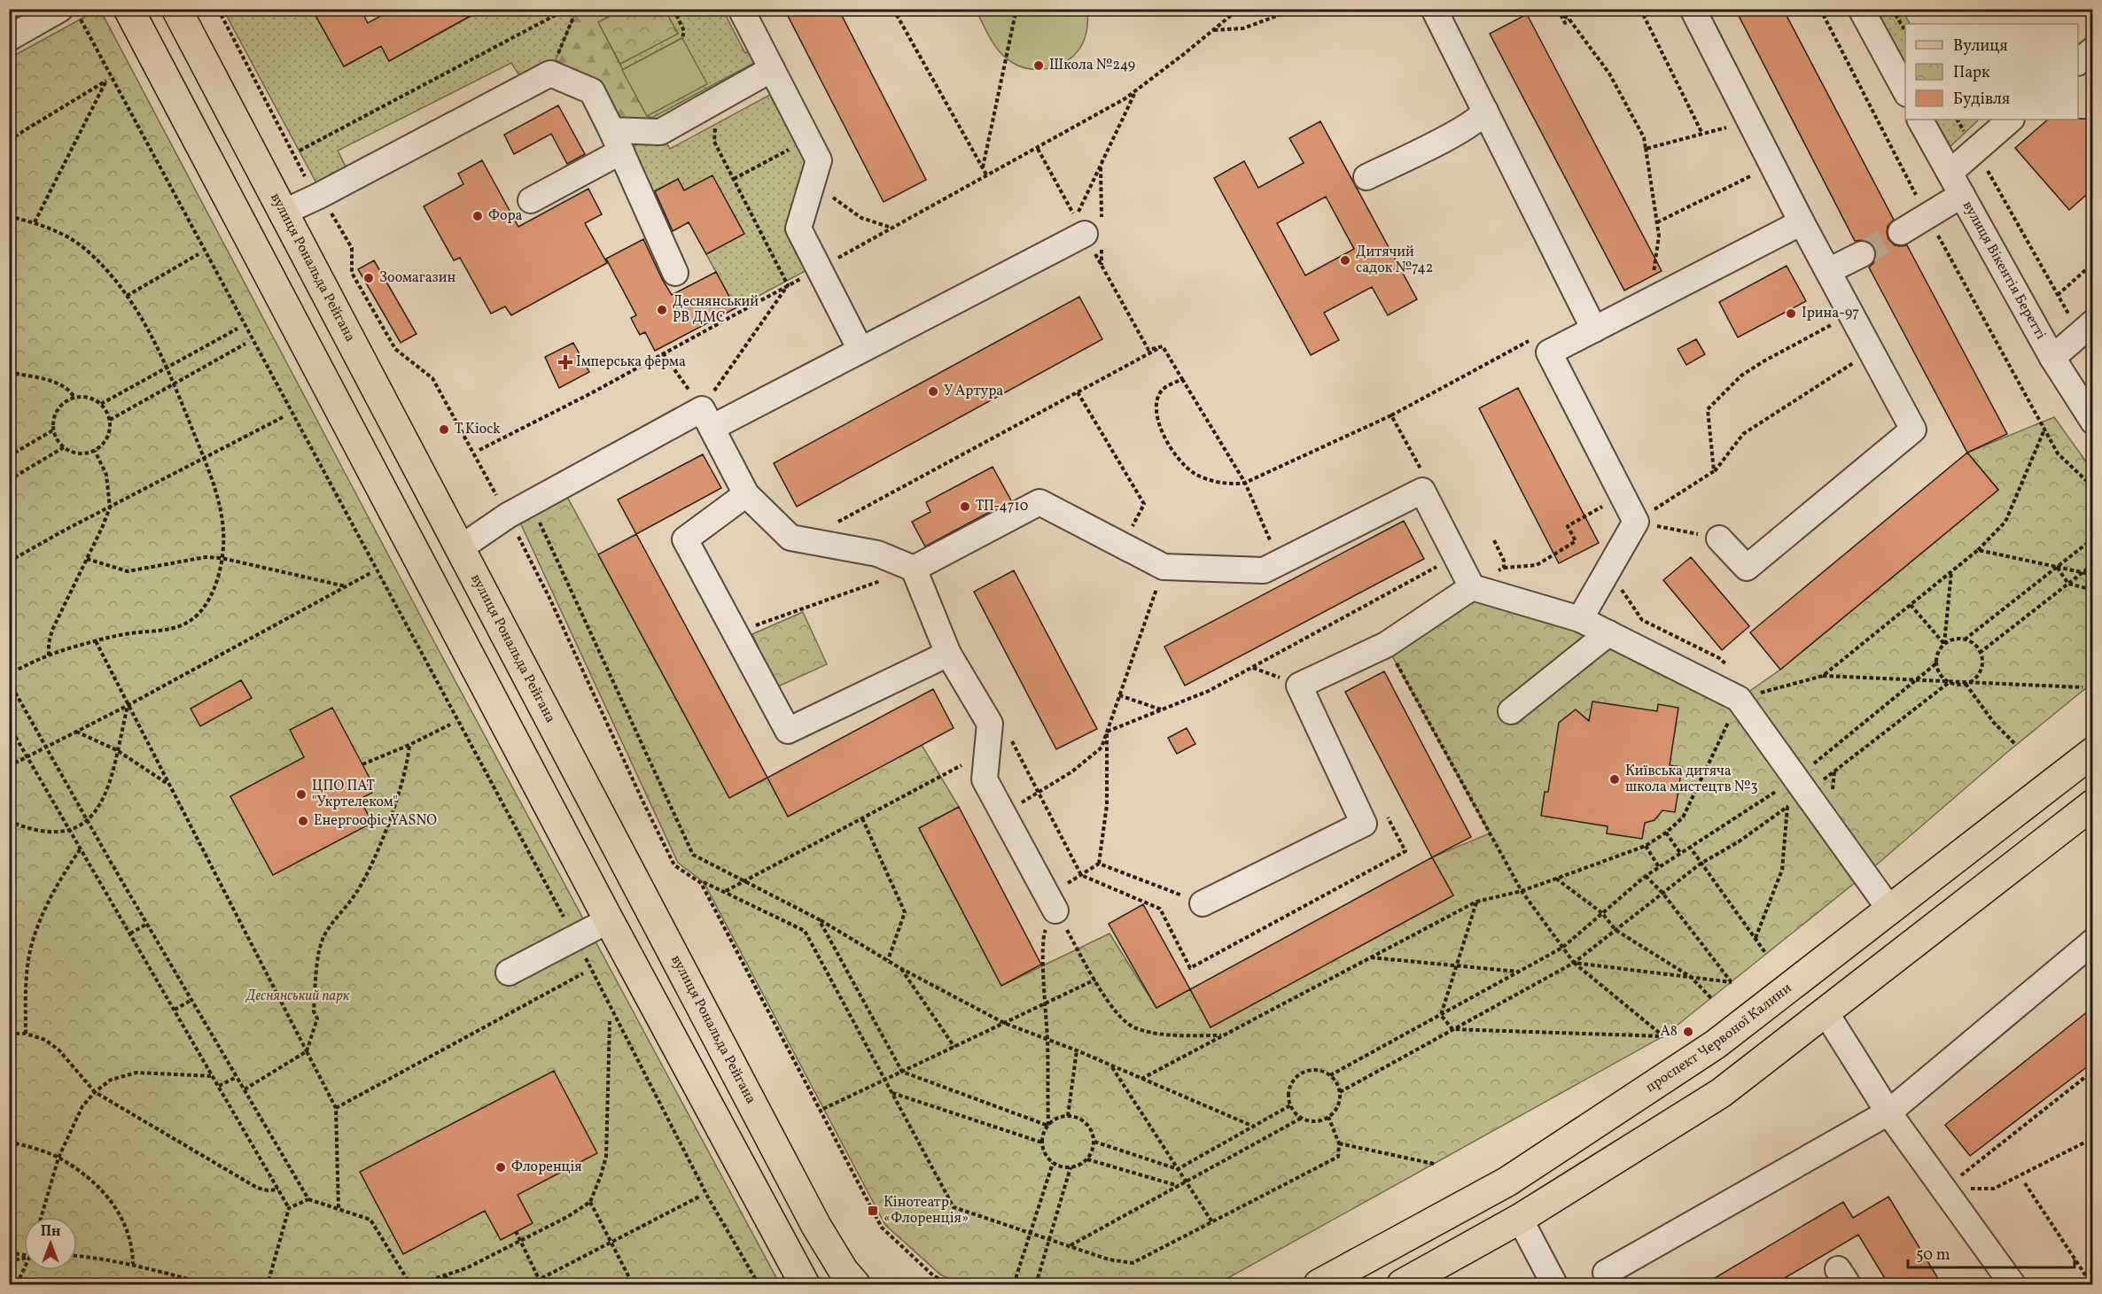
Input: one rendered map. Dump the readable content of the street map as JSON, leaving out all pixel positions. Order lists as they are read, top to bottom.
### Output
{
  "streets": {
    "main road": ["вулиця Рональда Рейгана", "проспект Червоної Калини"],
    "street": ["вулиця Вікентія Беретті"]
  },
  "parks": ["Деснянський парк"],
  "places": {
    "other": [
      "Школа №249",
      "Фора",
      "Дитячий садок №742",
      "Зоомагазин",
      "Деснянський РВ ДМС",
      "Ірина-97",
      "У Артура",
      "T Kiock",
      "ТП-4710",
      "Київська дитяча школа мистецтв №3",
      "ЦПО ПАТ \"Укртелеком\"",
      "Енергоофіс YASNO",
      "А8",
      "Флоренція"
    ],
    "health": ["Імперська ферма"],
    "transit": ["Кінотеатр «Флоренція»"]
  },
  "legend": ["Вулиця", "Парк", "Будівля"],
  "scale_bar": "50 m",
  "north": "top"
}
